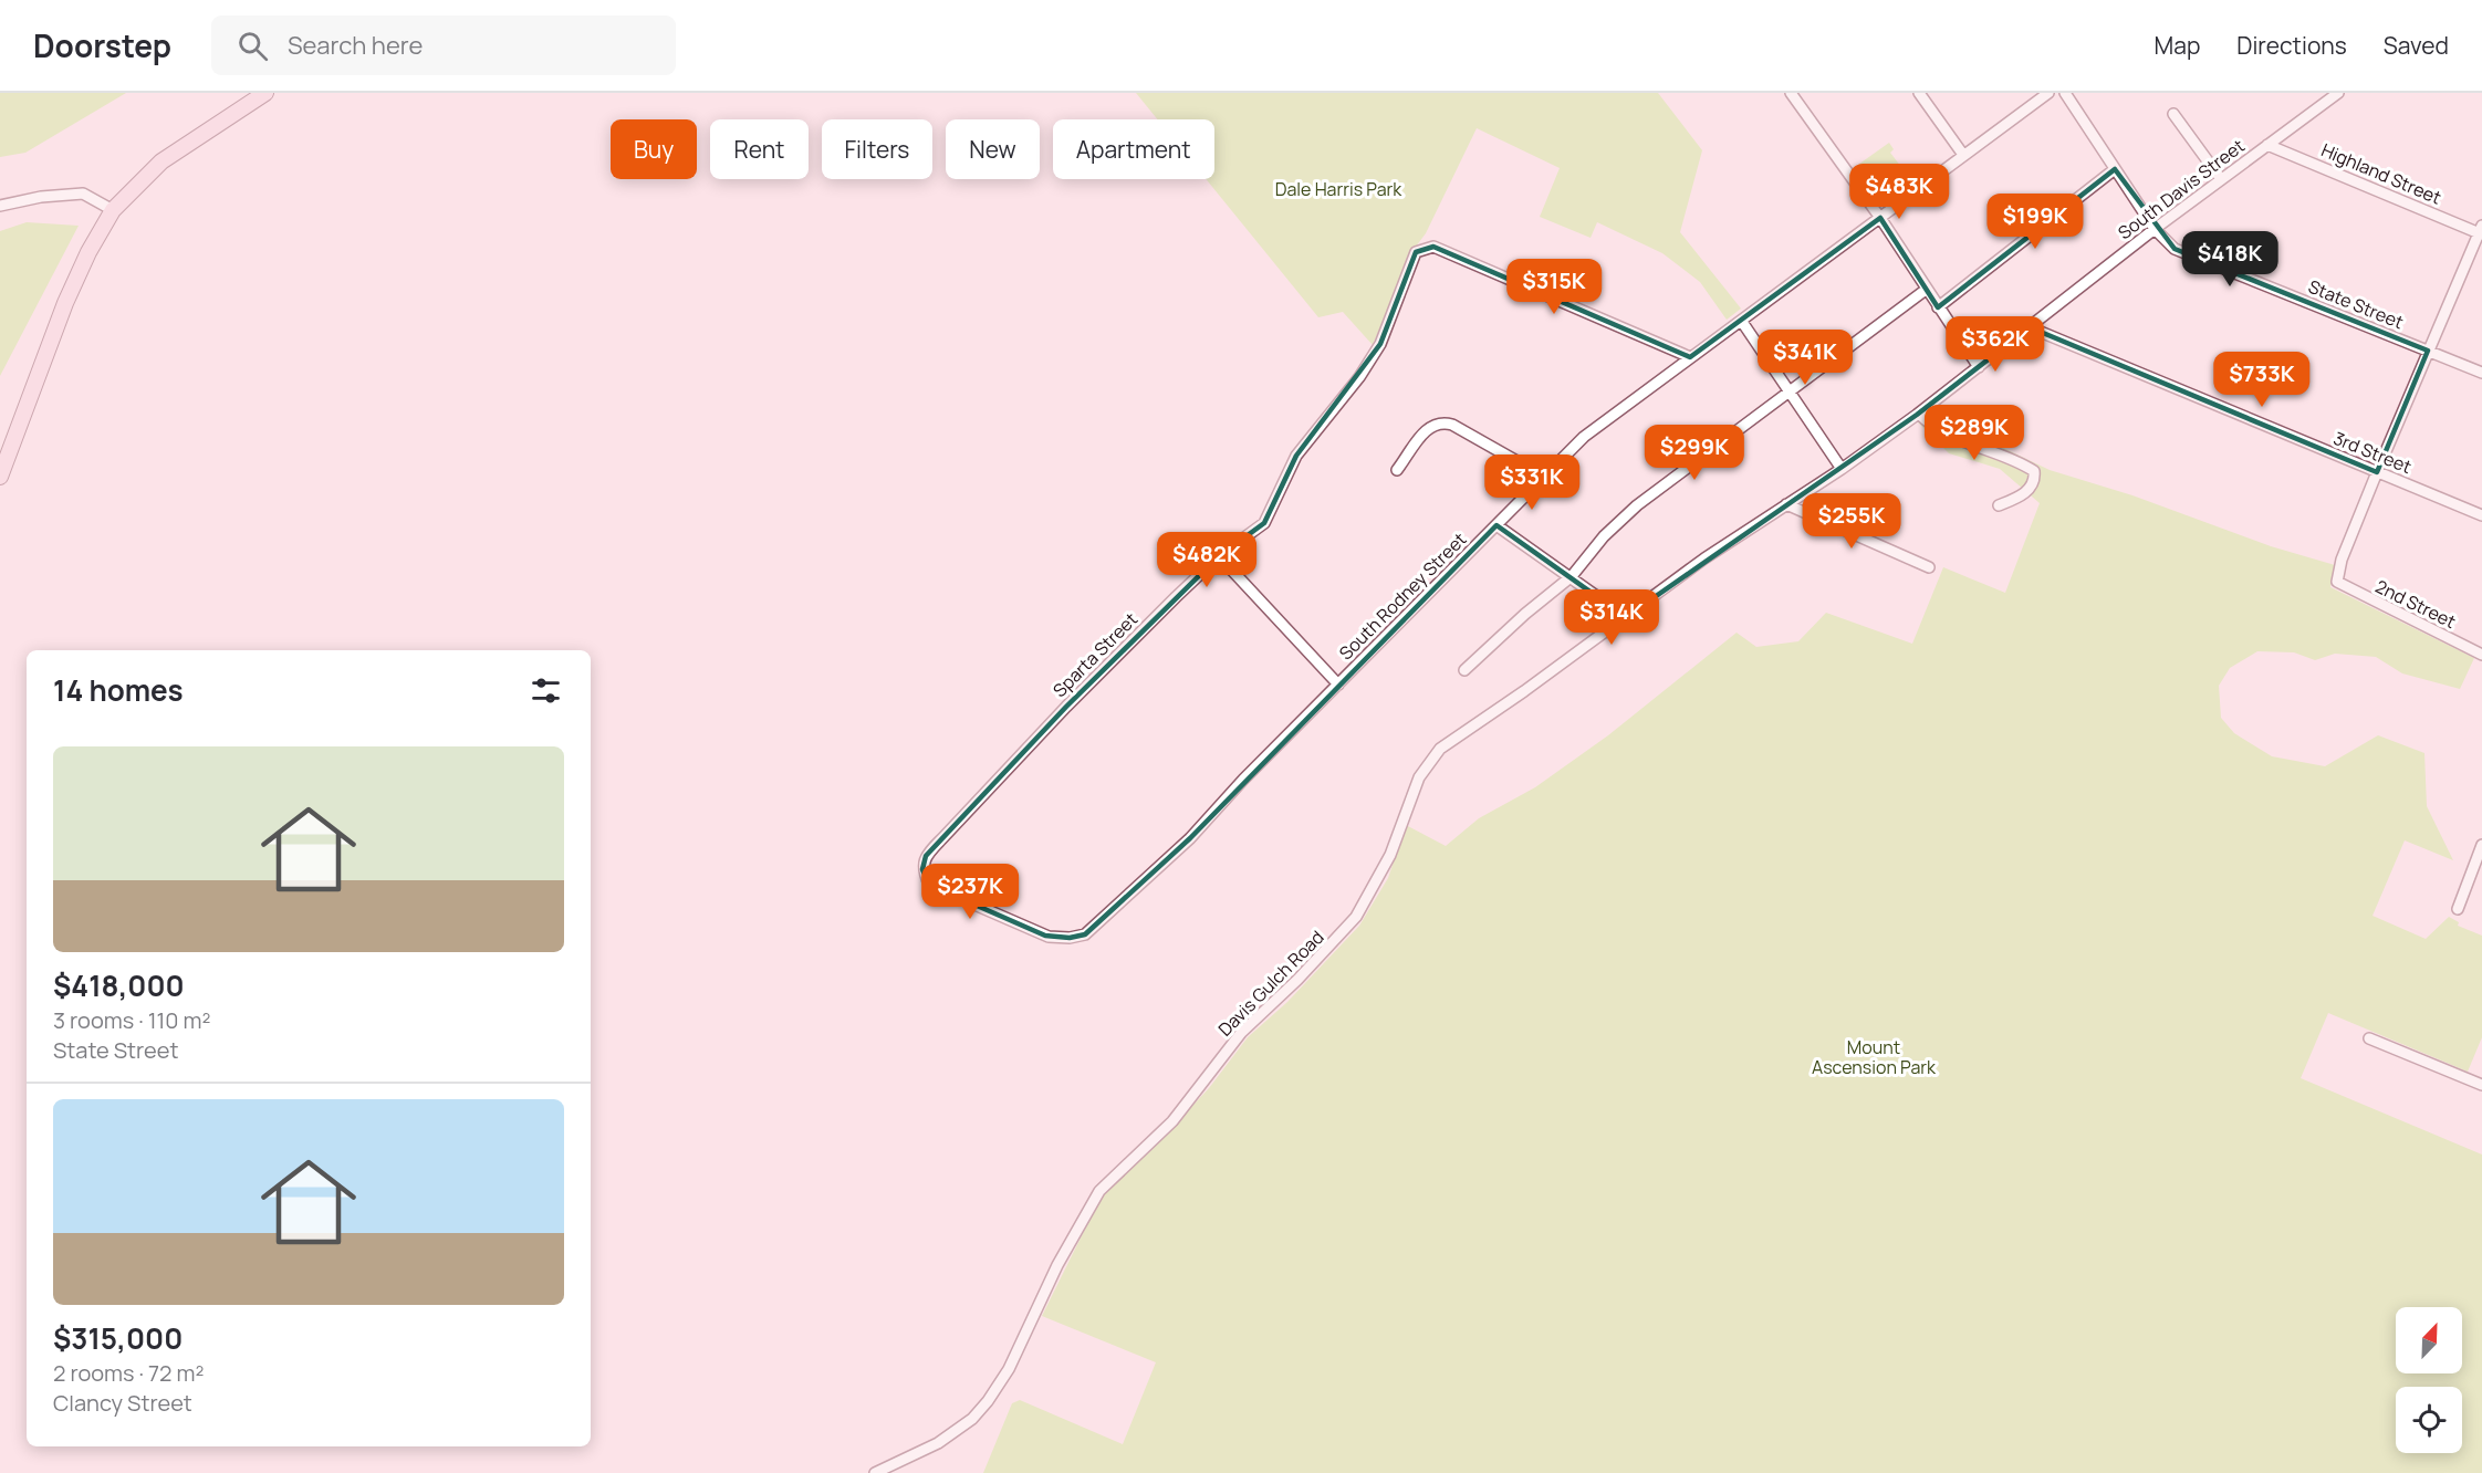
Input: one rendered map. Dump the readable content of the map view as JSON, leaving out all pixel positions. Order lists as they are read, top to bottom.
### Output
{
  "streets": {
    "street": [
      "Highland Street",
      "South Davis Street",
      "State Street",
      "3rd Street",
      "South Rodney Street",
      "2nd Street",
      "Sparta Street",
      "Davis Gulch Road"
    ]
  },
  "crossings": [
    ["Highland Street", "South Davis Street"],
    ["South Davis Street", "State Street"],
    ["South Davis Street", "3rd Street"],
    ["South Davis Street", "Davis Gulch Road"],
    ["3rd Street", "2nd Street"],
    ["South Rodney Street", "Sparta Street"]
  ],
  "parks": ["Dale Harris Park", "Mount Ascension Park"],
  "north": "top right",
  "page": {
    "header": "Doorstep",
    "search": "Search here",
    "nav": ["Map", "Directions", "Saved"],
    "chip": [
      "Buy",
      "Rent",
      "Filters",
      "New",
      "Apartment"
    ],
    "price": [
      "$483K",
      "$199K",
      "$418K",
      "$315K",
      "$362K",
      "$341K",
      "$733K",
      "$289K",
      "$299K",
      "$331K",
      "$255K",
      "$482K",
      "$314K",
      "$237K"
    ],
    "heading": "14 homes",
    "list": [
      {
        "name": "$418,000",
        "note": "3 rooms · 110 m² · State Street"
      },
      {
        "name": "$315,000",
        "note": "2 rooms · 72 m² · Clancy Street"
      }
    ]
  }
}
